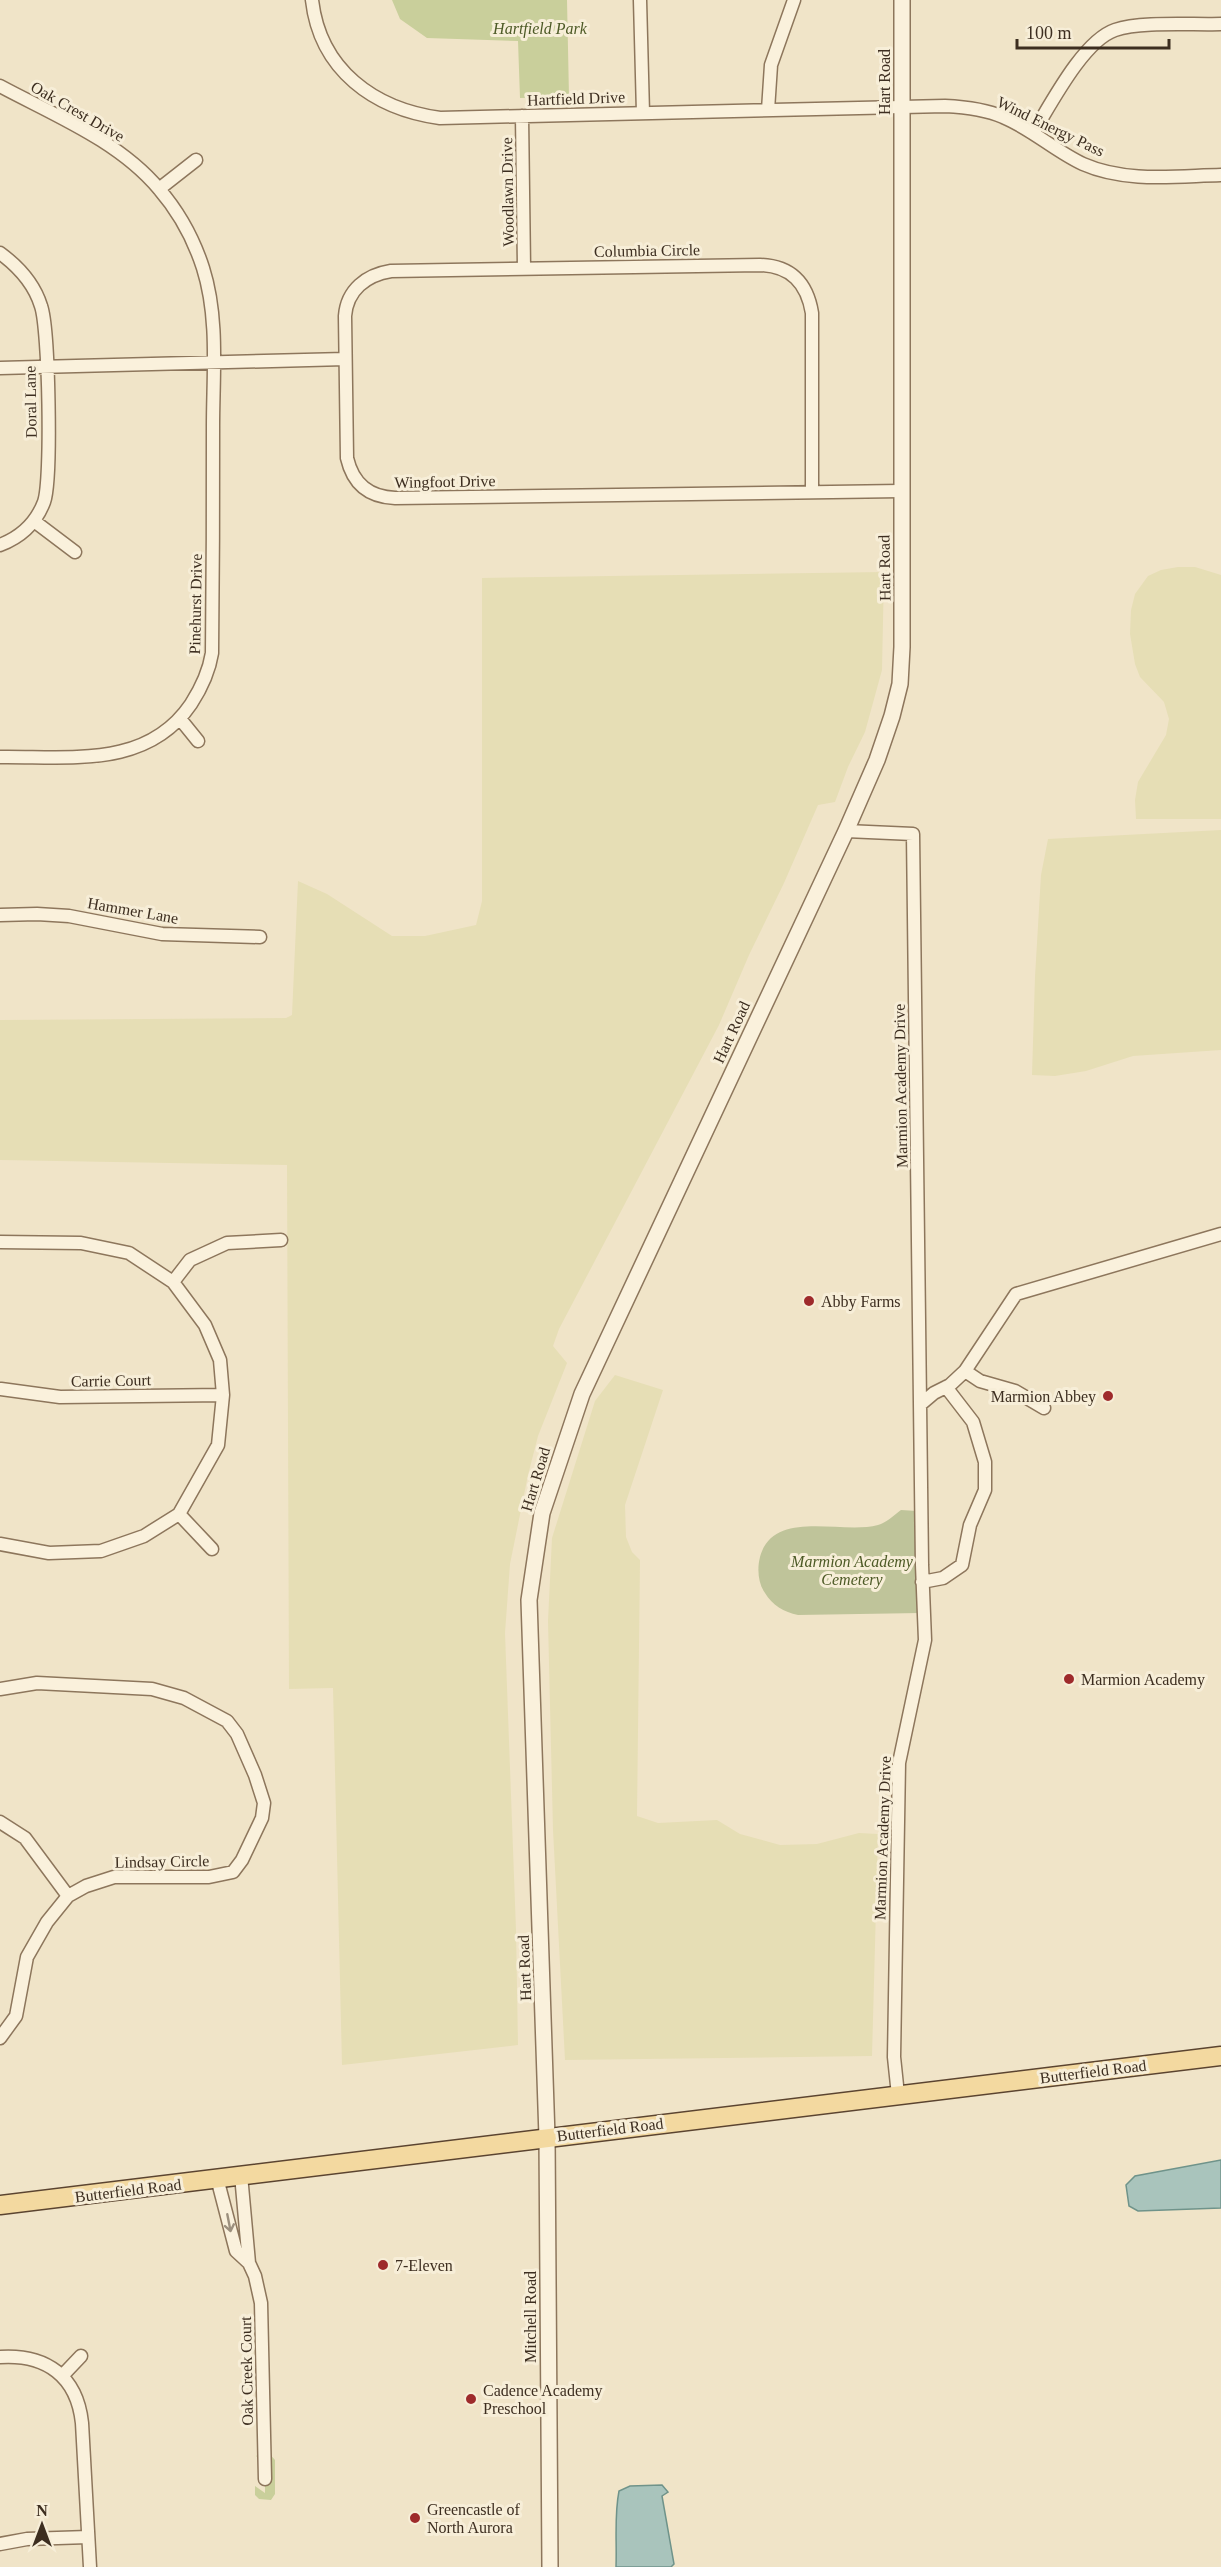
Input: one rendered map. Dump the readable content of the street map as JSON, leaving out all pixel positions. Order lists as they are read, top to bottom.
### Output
{
  "streets": {
    "main road": ["Butterfield Road"],
    "street": [
      "Hart Road",
      "Hartfield Drive",
      "Oak Crest Drive",
      "Wind Energy Pass",
      "Woodlawn Drive",
      "Columbia Circle",
      "Doral Lane",
      "Wingfoot Drive",
      "Pinehurst Drive",
      "Hammer Lane",
      "Marmion Academy Drive",
      "Carrie Court",
      "Lindsay Circle",
      "Mitchell Road",
      "Oak Creek Court"
    ]
  },
  "crossings": [
    ["Hart Road", "Hartfield Drive"],
    ["Hart Road", "Wind Energy Pass"],
    ["Hart Road", "Wingfoot Drive"],
    ["Hart Road", "Marmion Academy Drive"],
    ["Hart Road", "Mitchell Road"],
    ["Hartfield Drive", "Wind Energy Pass"],
    ["Hartfield Drive", "Woodlawn Drive"],
    ["Oak Crest Drive", "Pinehurst Drive"],
    ["Woodlawn Drive", "Columbia Circle"],
    ["Columbia Circle", "Wingfoot Drive"],
    ["Marmion Academy Drive", "Butterfield Road"],
    ["Butterfield Road", "Mitchell Road"],
    ["Butterfield Road", "Oak Creek Court"]
  ],
  "parks": ["Hartfield Park", "Marmion Academy Cemetery"],
  "places": [
    "Abby Farms",
    "Marmion Abbey",
    "Marmion Academy",
    "7-Eleven",
    "Cadence Academy Preschool",
    "Greencastle of North Aurora"
  ],
  "scale_bar": "100 m",
  "north": "top"
}
